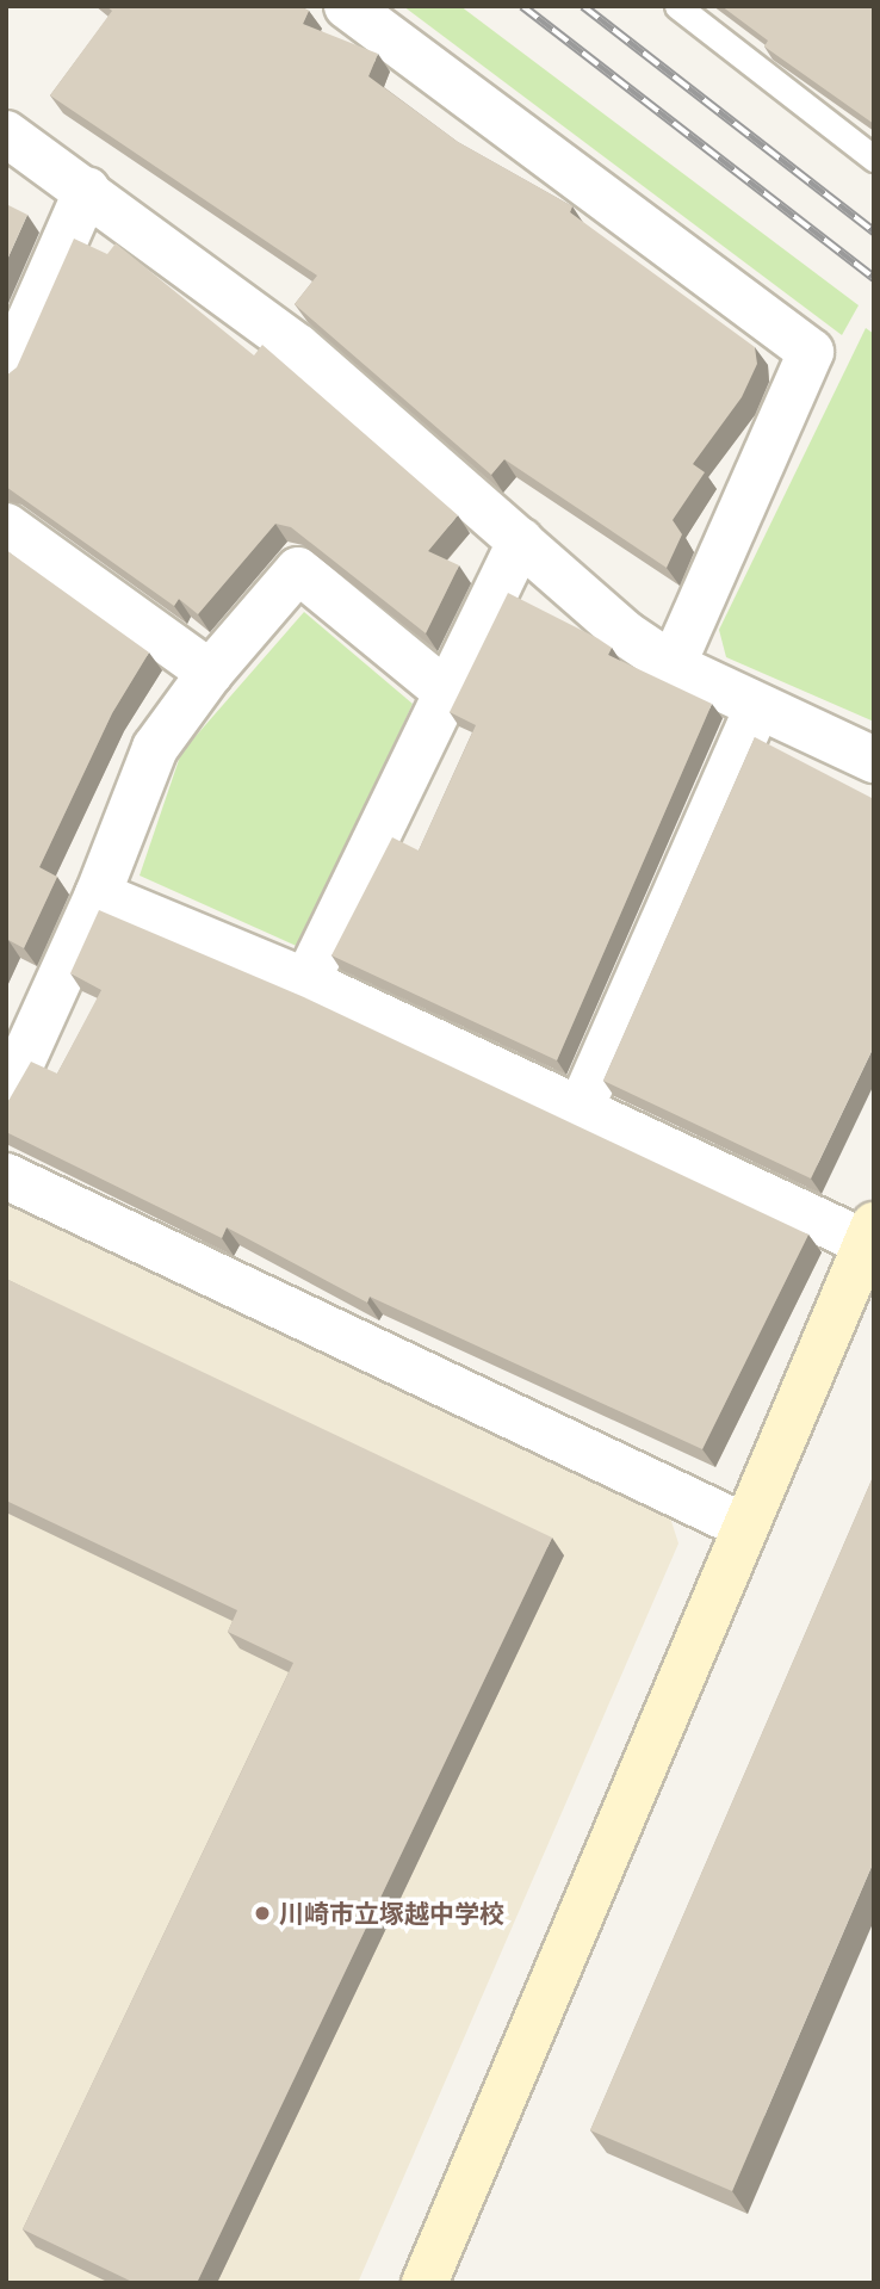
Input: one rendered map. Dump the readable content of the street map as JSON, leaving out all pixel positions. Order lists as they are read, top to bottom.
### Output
{
  "places": ["川崎市立塚越中学校"]
}
